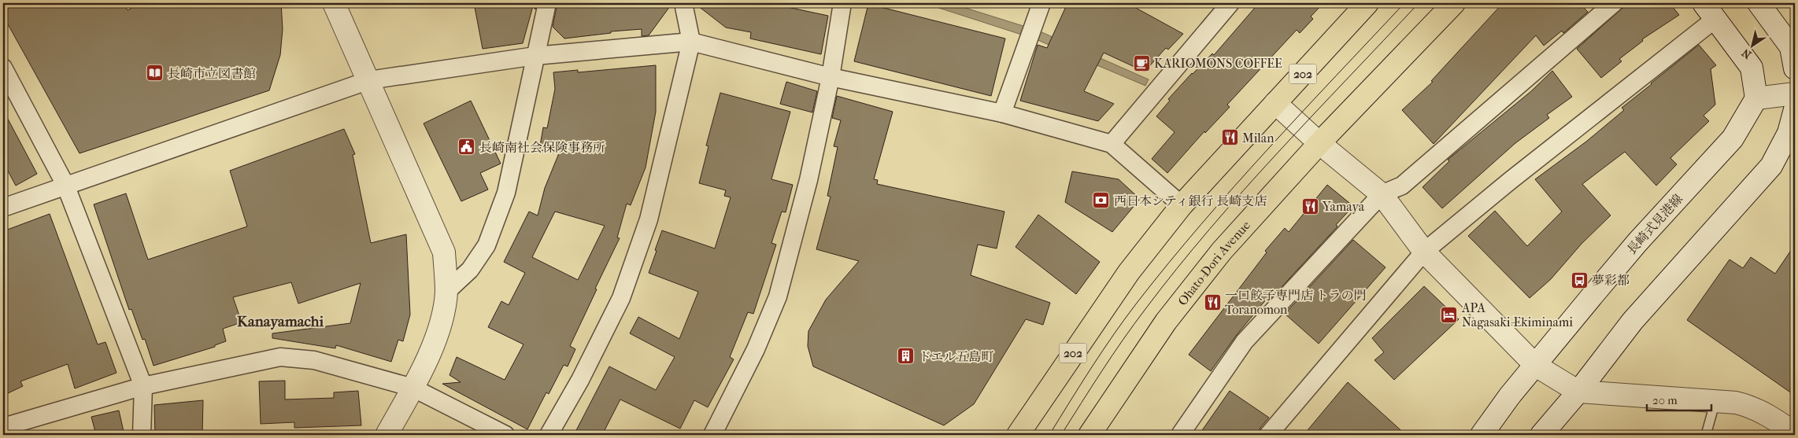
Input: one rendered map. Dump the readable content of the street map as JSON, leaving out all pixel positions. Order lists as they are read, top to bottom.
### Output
{
  "streets": {
    "highway": ["202", "Ohato-Dori Avenue"],
    "street": ["長崎式見港線"]
  },
  "districts": ["Kanayamachi"],
  "places": {
    "cafe": ["KARIOMONS COFFEE"],
    "library": ["長崎市立図書館"],
    "restaurant": ["Milan", "Yamaya", "一口餃子専門店 トラの門 Toranomon"],
    "public building": ["長崎南社会保険事務所"],
    "bank": ["西日本シティ銀行 長崎支店"],
    "bus stop": ["夢彩都"],
    "hotel": ["APA Nagasaki-Ekiminami"],
    "building": ["ドエル五島町"]
  },
  "scale_bar": "20 m",
  "north": "bottom left"
}
